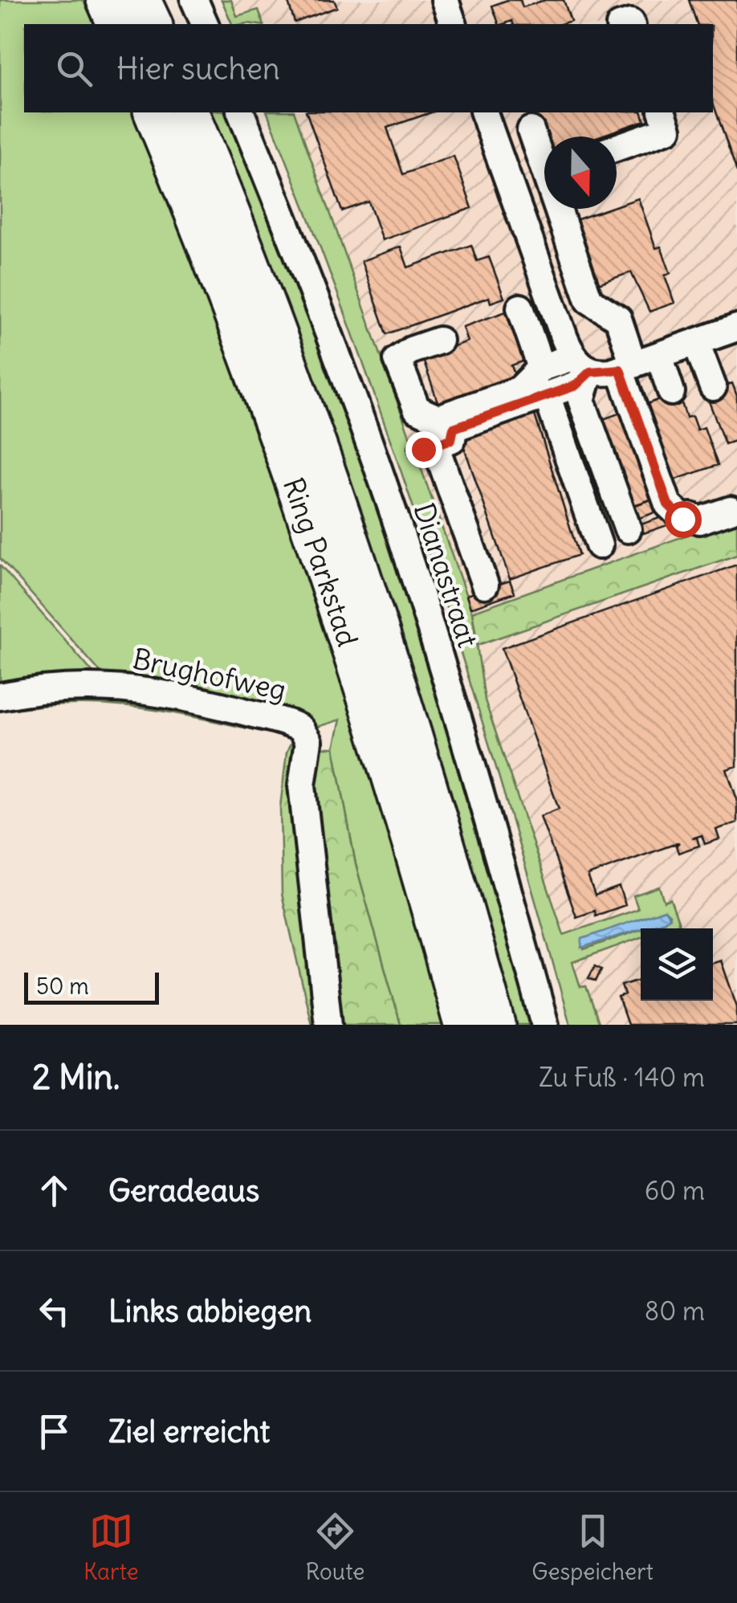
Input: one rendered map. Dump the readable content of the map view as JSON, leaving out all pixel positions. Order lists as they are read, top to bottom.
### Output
{
  "streets": {
    "highway": ["Ring Parkstad"],
    "street": ["Dianastraat", "Brughofweg"]
  },
  "scale_bar": "50 m",
  "north": "bottom",
  "page": {
    "search": "Hier suchen",
    "scale": "50 m",
    "heading": ["2 Min.", "Zu Fuß · 140 m"],
    "list": [
      ["Geradeaus", "60 m"],
      ["Links abbiegen", "80 m"],
      "Ziel erreicht"
    ],
    "nav": ["Karte", "Route", "Gespeichert"]
  }
}
